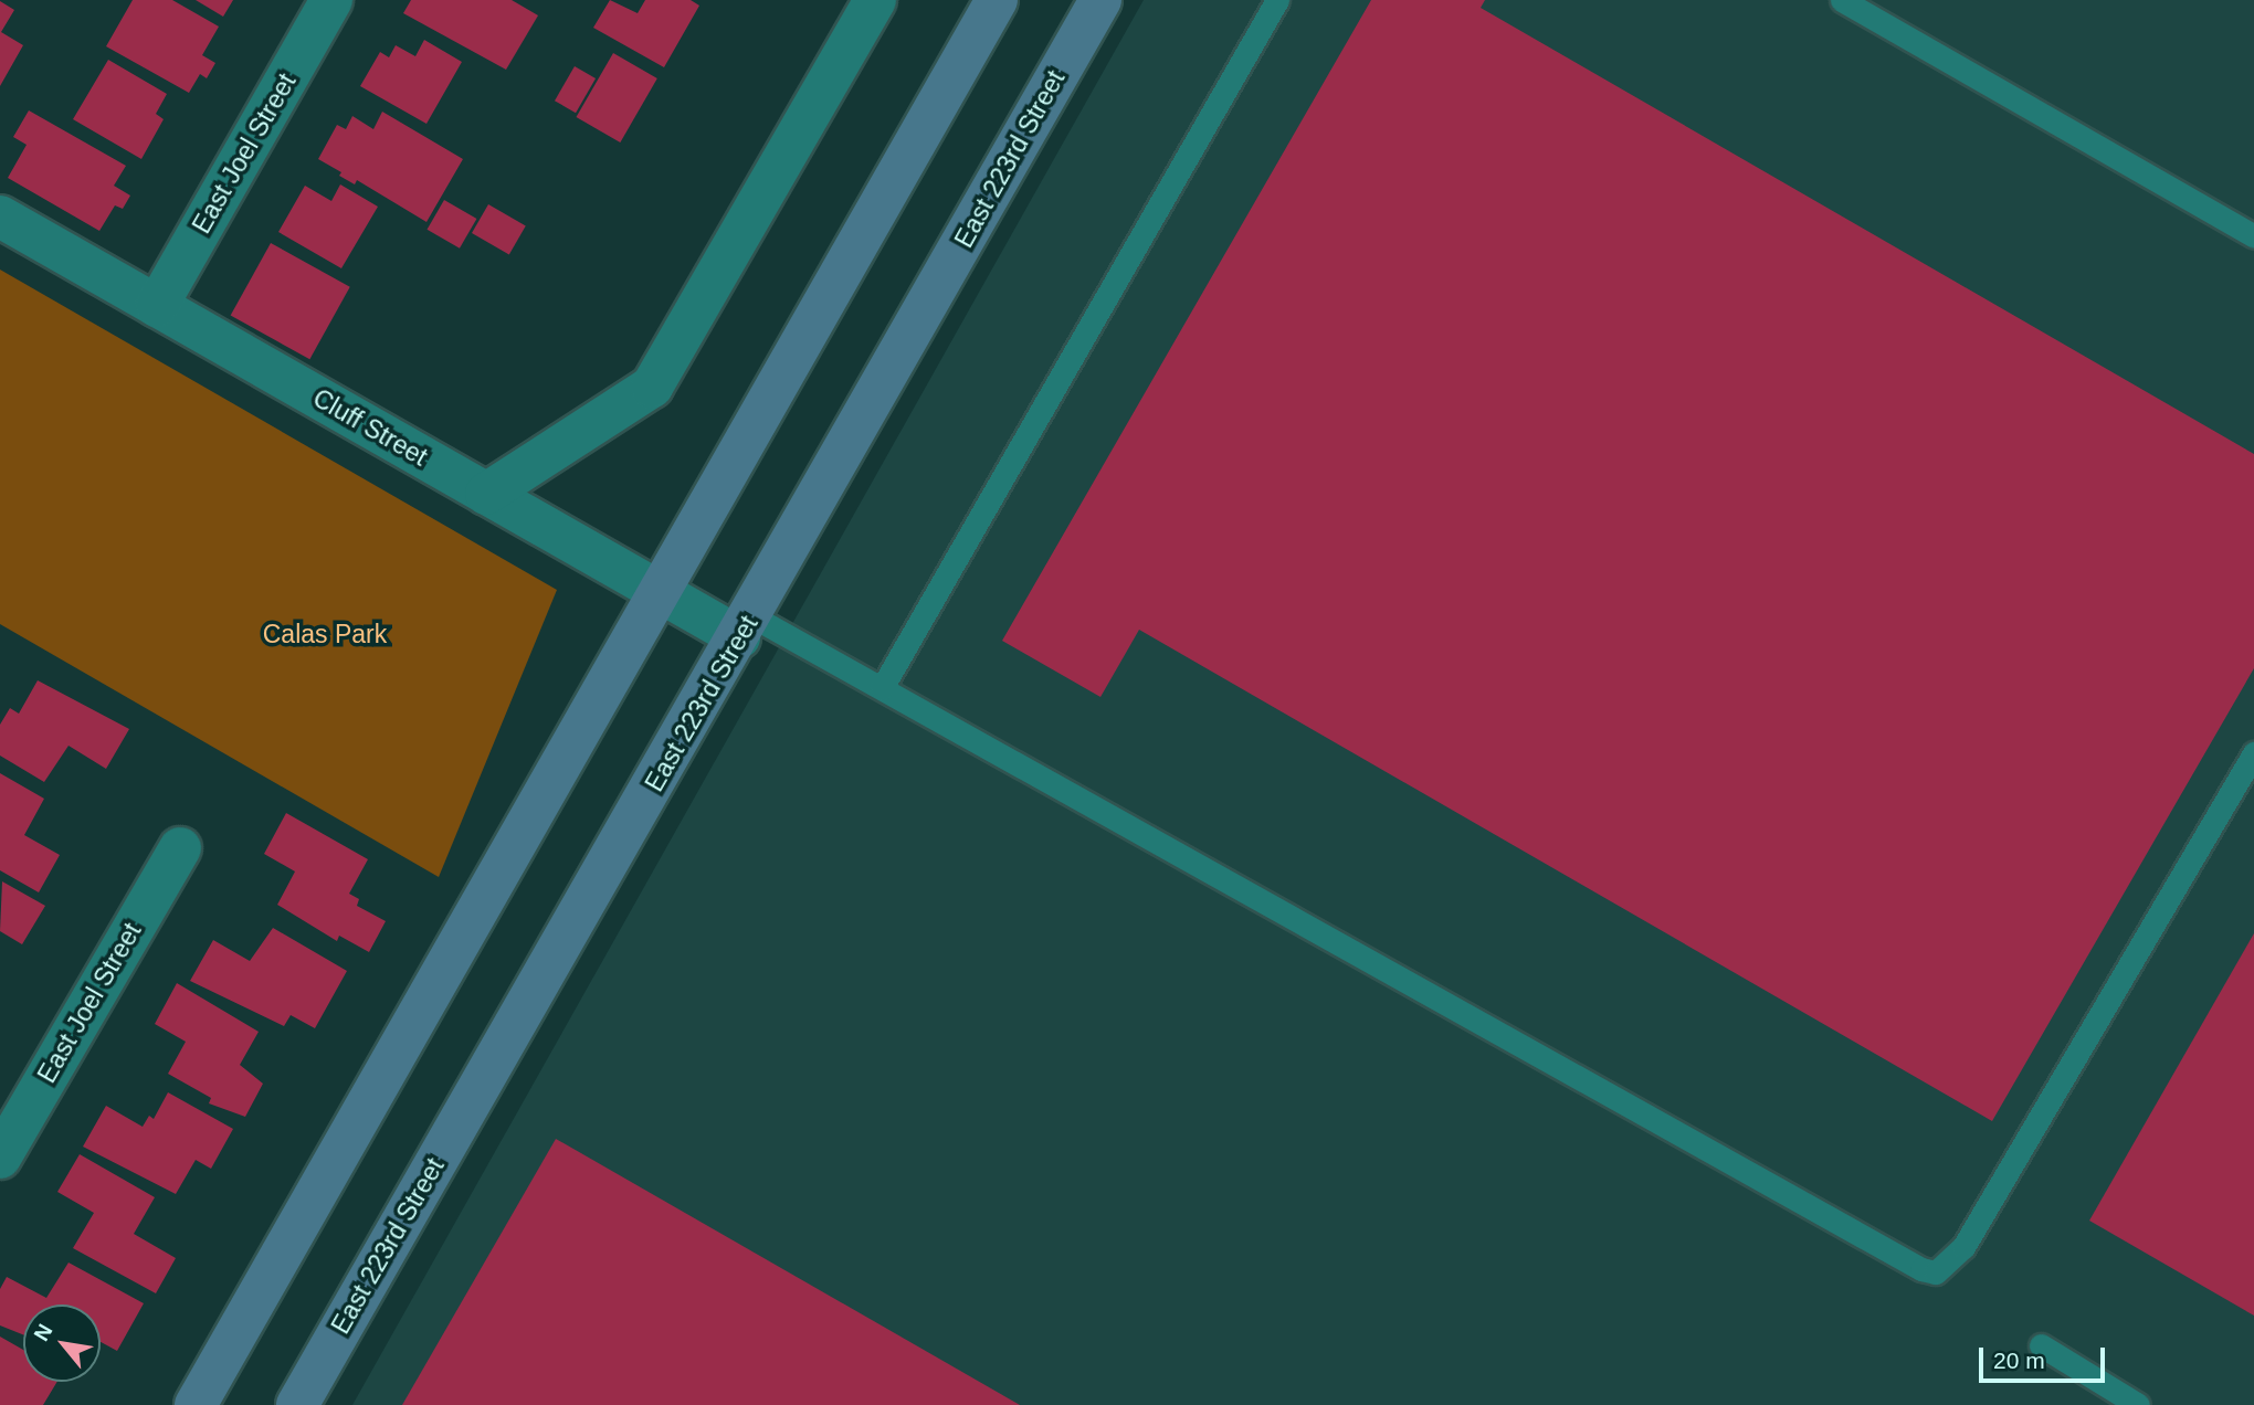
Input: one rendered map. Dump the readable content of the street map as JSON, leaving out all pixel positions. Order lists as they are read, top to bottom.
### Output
{
  "streets": {
    "main road": ["East 223rd Street"],
    "street": ["East Joel Street", "Cluff Street"]
  },
  "crossings": [
    ["East Joel Street", "Cluff Street"],
    ["East 223rd Street", "Cluff Street"]
  ],
  "parks": ["Calas Park"],
  "scale_bar": "20 m",
  "north": "top left"
}
